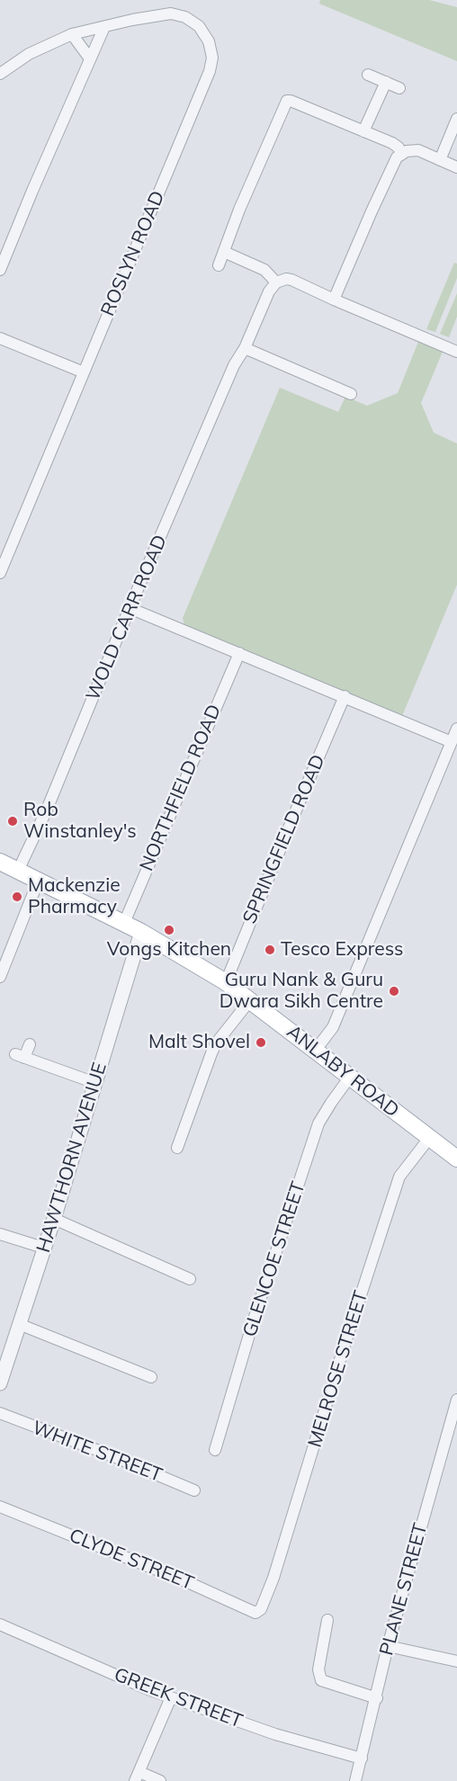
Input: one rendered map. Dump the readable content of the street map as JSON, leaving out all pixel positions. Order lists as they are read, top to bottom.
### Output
{
  "streets": {
    "main road": ["ANLABY ROAD"],
    "street": [
      "ROSLYN ROAD",
      "WOLD CARR ROAD",
      "NORTHFIELD ROAD",
      "SPRINGFIELD ROAD",
      "HAWTHORN AVENUE",
      "GLENCOE STREET",
      "MELROSE STREET",
      "WHITE STREET",
      "CLYDE STREET",
      "PLANE STREET",
      "GREEK STREET"
    ]
  },
  "crossings": [
    ["WOLD CARR ROAD", "ANLABY ROAD"],
    ["NORTHFIELD ROAD", "ANLABY ROAD"],
    ["SPRINGFIELD ROAD", "ANLABY ROAD"],
    ["ANLABY ROAD", "HAWTHORN AVENUE"],
    ["ANLABY ROAD", "GLENCOE STREET"],
    ["ANLABY ROAD", "MELROSE STREET"],
    ["MELROSE STREET", "CLYDE STREET"],
    ["PLANE STREET", "GREEK STREET"]
  ],
  "places": [
    "Rob Winstanley's",
    "Mackenzie Pharmacy",
    "Vongs Kitchen",
    "Tesco Express",
    "Guru Nank & Guru Dwara Sikh Centre",
    "Malt Shovel"
  ]
}
